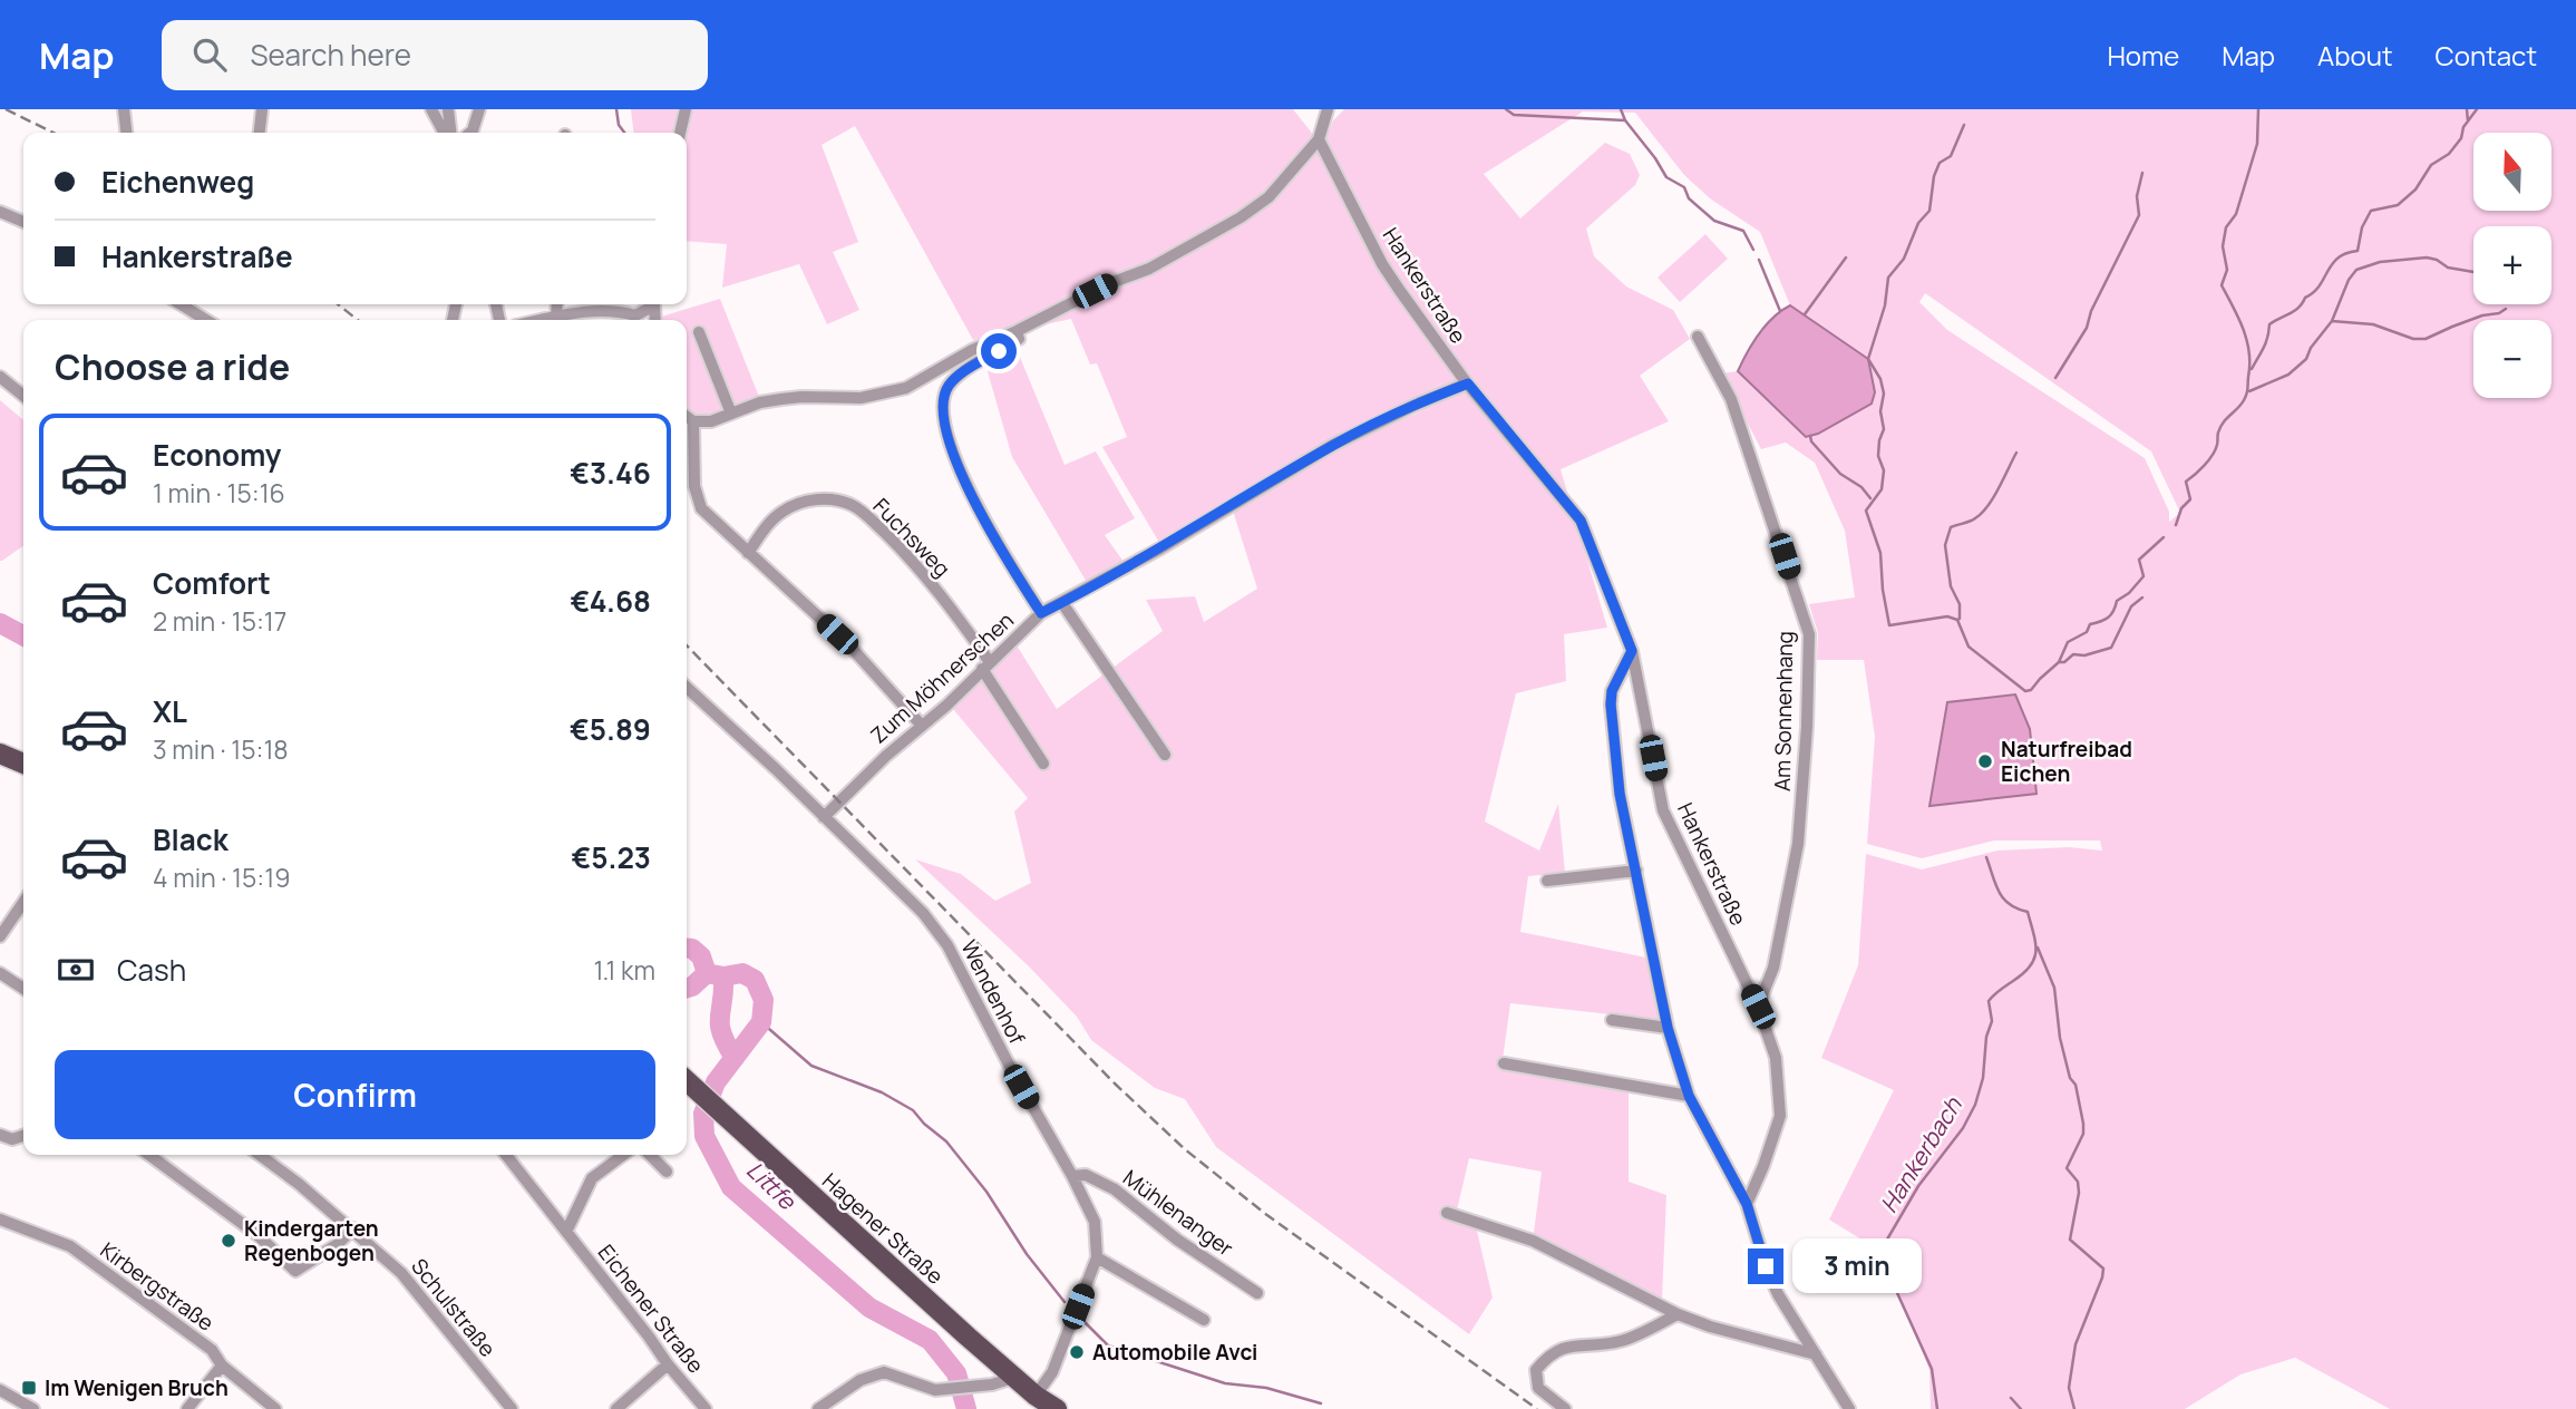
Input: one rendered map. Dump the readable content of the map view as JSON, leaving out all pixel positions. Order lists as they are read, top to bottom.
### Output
{
  "streets": {
    "main road": ["Hagener Straße"],
    "street": [
      "Hankerstraße",
      "Fuchsweg",
      "Zum Möhnerschen",
      "Am Sonnenhang",
      "Wendenhof",
      "Mühlenanger",
      "Kirbergstraße",
      "Schulstraße",
      "Eichener Straße"
    ]
  },
  "crossings": [
    ["Hankerstraße", "Zum Möhnerschen"],
    ["Hankerstraße", "Am Sonnenhang"],
    ["Fuchsweg", "Zum Möhnerschen"],
    ["Zum Möhnerschen", "Wendenhof"],
    ["Wendenhof", "Mühlenanger"],
    ["Wendenhof", "Hagener Straße"]
  ],
  "water": ["Hankerbach", "Littfe"],
  "places": {
    "other": ["Naturfreibad Eichen", "Kindergarten Regenbogen", "Automobile Avci"],
    "transit": ["Im Wenigen Bruch"]
  },
  "north": "top",
  "page": {
    "header": "Map",
    "search": "Search here",
    "nav": [
      "Home",
      "Map",
      "About",
      "Contact"
    ],
    "map_buttons": ["+", "−"],
    "banner": ["Eichenweg", "Hankerstraße"],
    "heading": "Choose a ride",
    "list": [
      {
        "name": "Economy",
        "note": "1 min · 15:16",
        "value": "€3.46"
      },
      {
        "name": "Comfort",
        "note": "2 min · 15:17",
        "value": "€4.68"
      },
      {
        "name": "XL",
        "note": "3 min · 15:18",
        "value": "€5.89"
      },
      {
        "name": "Black",
        "note": "4 min · 15:19",
        "value": "€5.23"
      }
    ],
    "pay": ["Cash", "1.1 km"],
    "buttons": "Confirm",
    "bubble": "3 min"
  }
}
